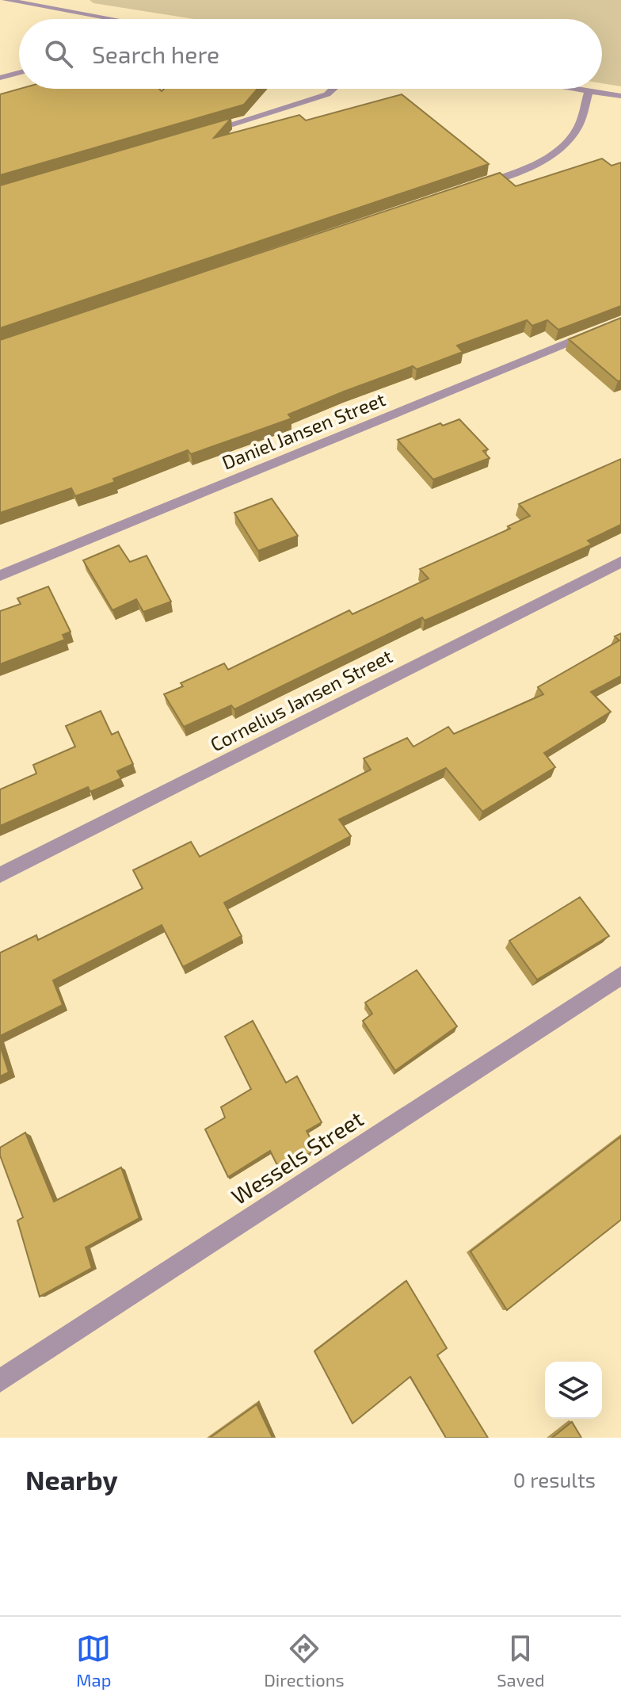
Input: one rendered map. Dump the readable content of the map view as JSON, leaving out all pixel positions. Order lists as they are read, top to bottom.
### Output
{
  "streets": {
    "street": ["Daniel Jansen Street", "Cornelius Jansen Street", "Wessels Street"]
  },
  "page": {
    "search": "Search here",
    "heading": ["Nearby", "0 results"],
    "nav": ["Map", "Directions", "Saved"]
  }
}
